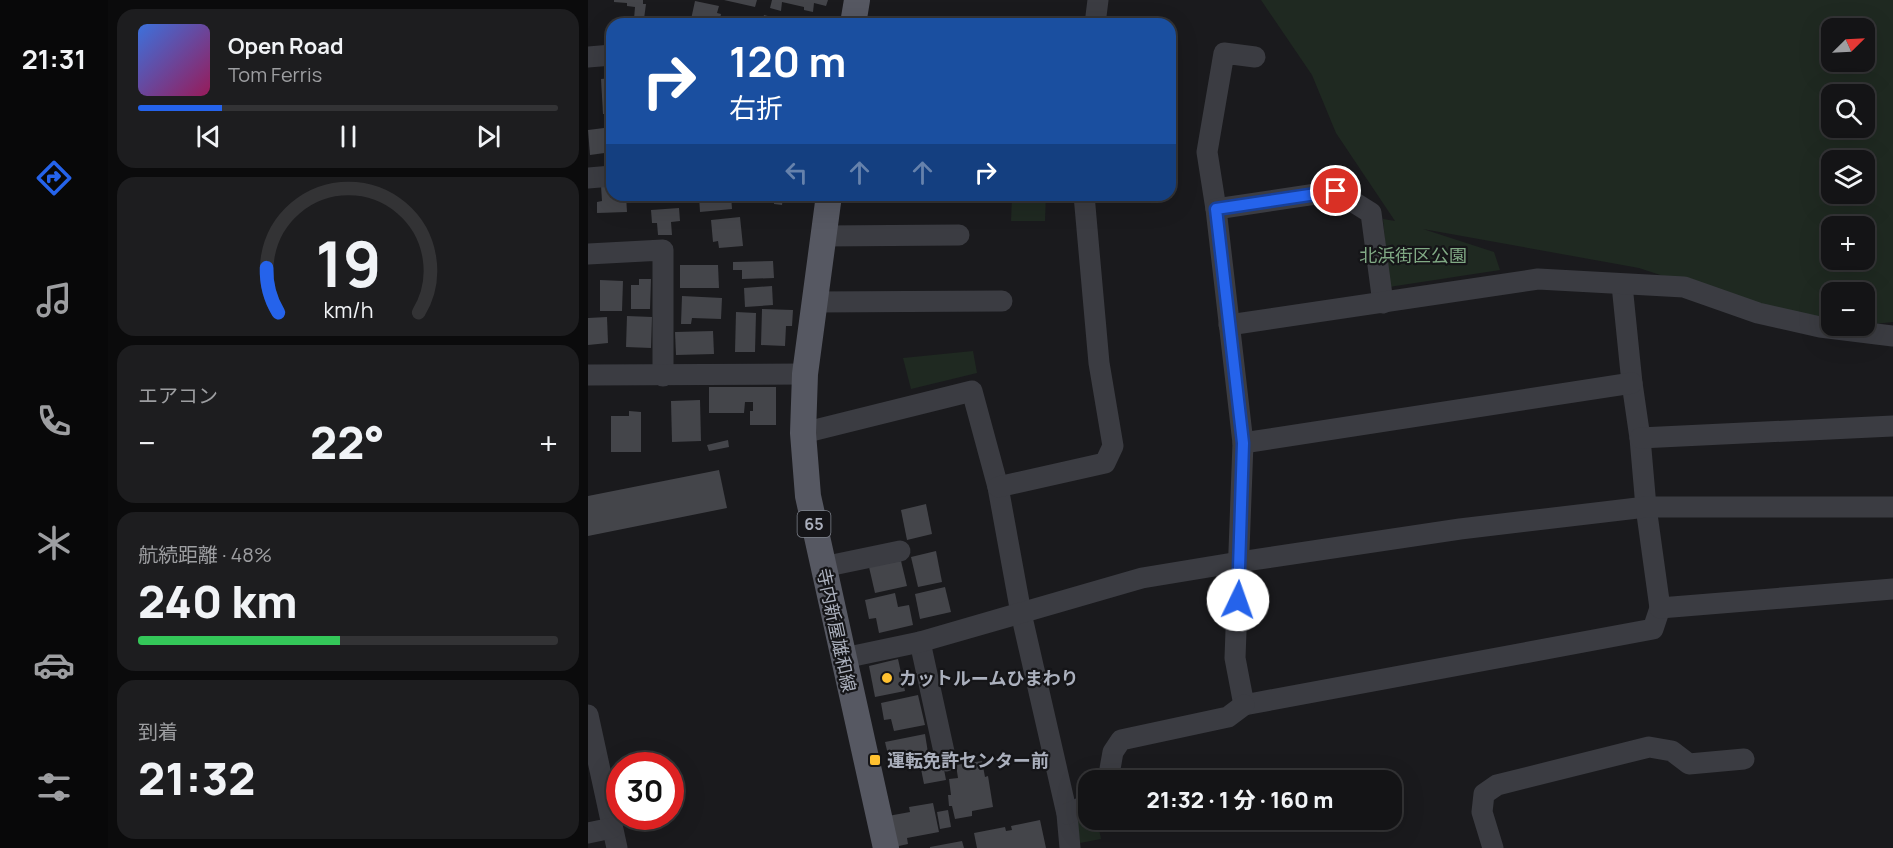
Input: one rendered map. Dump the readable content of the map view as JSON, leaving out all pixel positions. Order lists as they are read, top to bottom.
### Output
{
  "streets": {
    "main road": ["65", "寺内新屋雄和線"]
  },
  "parks": ["北浜街区公園"],
  "places": {
    "other": ["カットルームひまわり"],
    "transit": ["運転免許センター前"]
  },
  "north": "top right",
  "page": {
    "tabs": "21:31",
    "map_buttons": ["+", "−"],
    "turn": ["120 m", "右折"],
    "song": ["Open Road", "Tom Ferris"],
    "tile": [
      "エアコン",
      ["航続距離 · 48%", "240 km"],
      ["到着", "21:32"]
    ],
    "heat": ["−", "22°", "+"],
    "limit": "30",
    "trip": "21:32 · 1 分 · 160 m",
    "gauge": ["19", "km/h"]
  }
}
